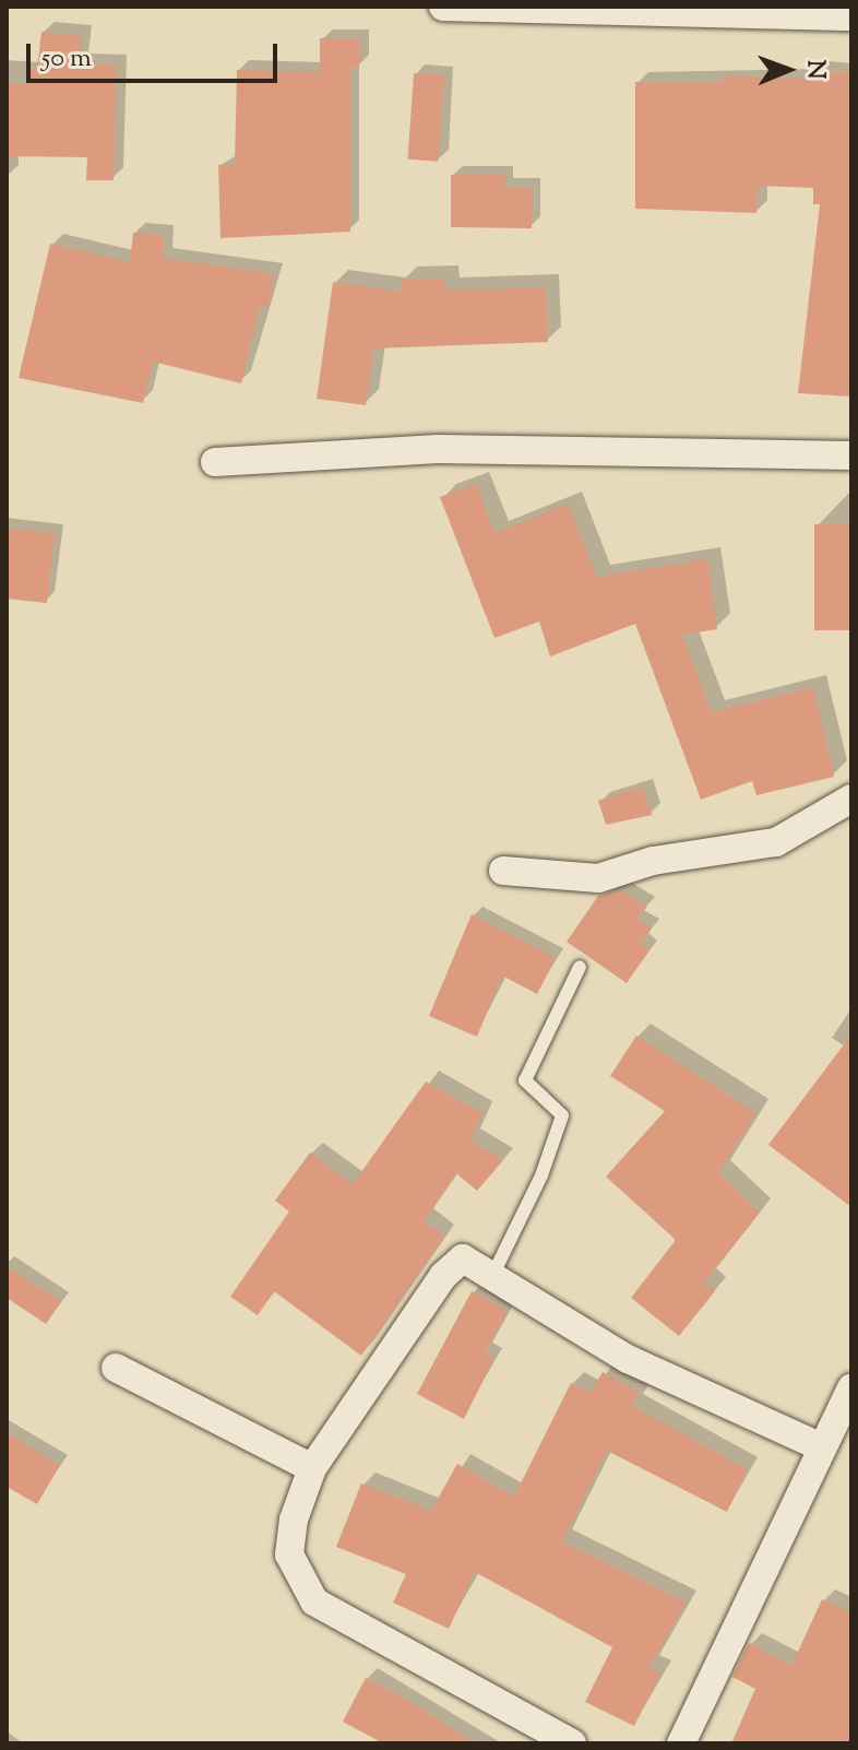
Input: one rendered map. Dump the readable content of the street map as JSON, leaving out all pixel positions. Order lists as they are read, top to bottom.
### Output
{
  "scale_bar": "50 m",
  "north": "right"
}
